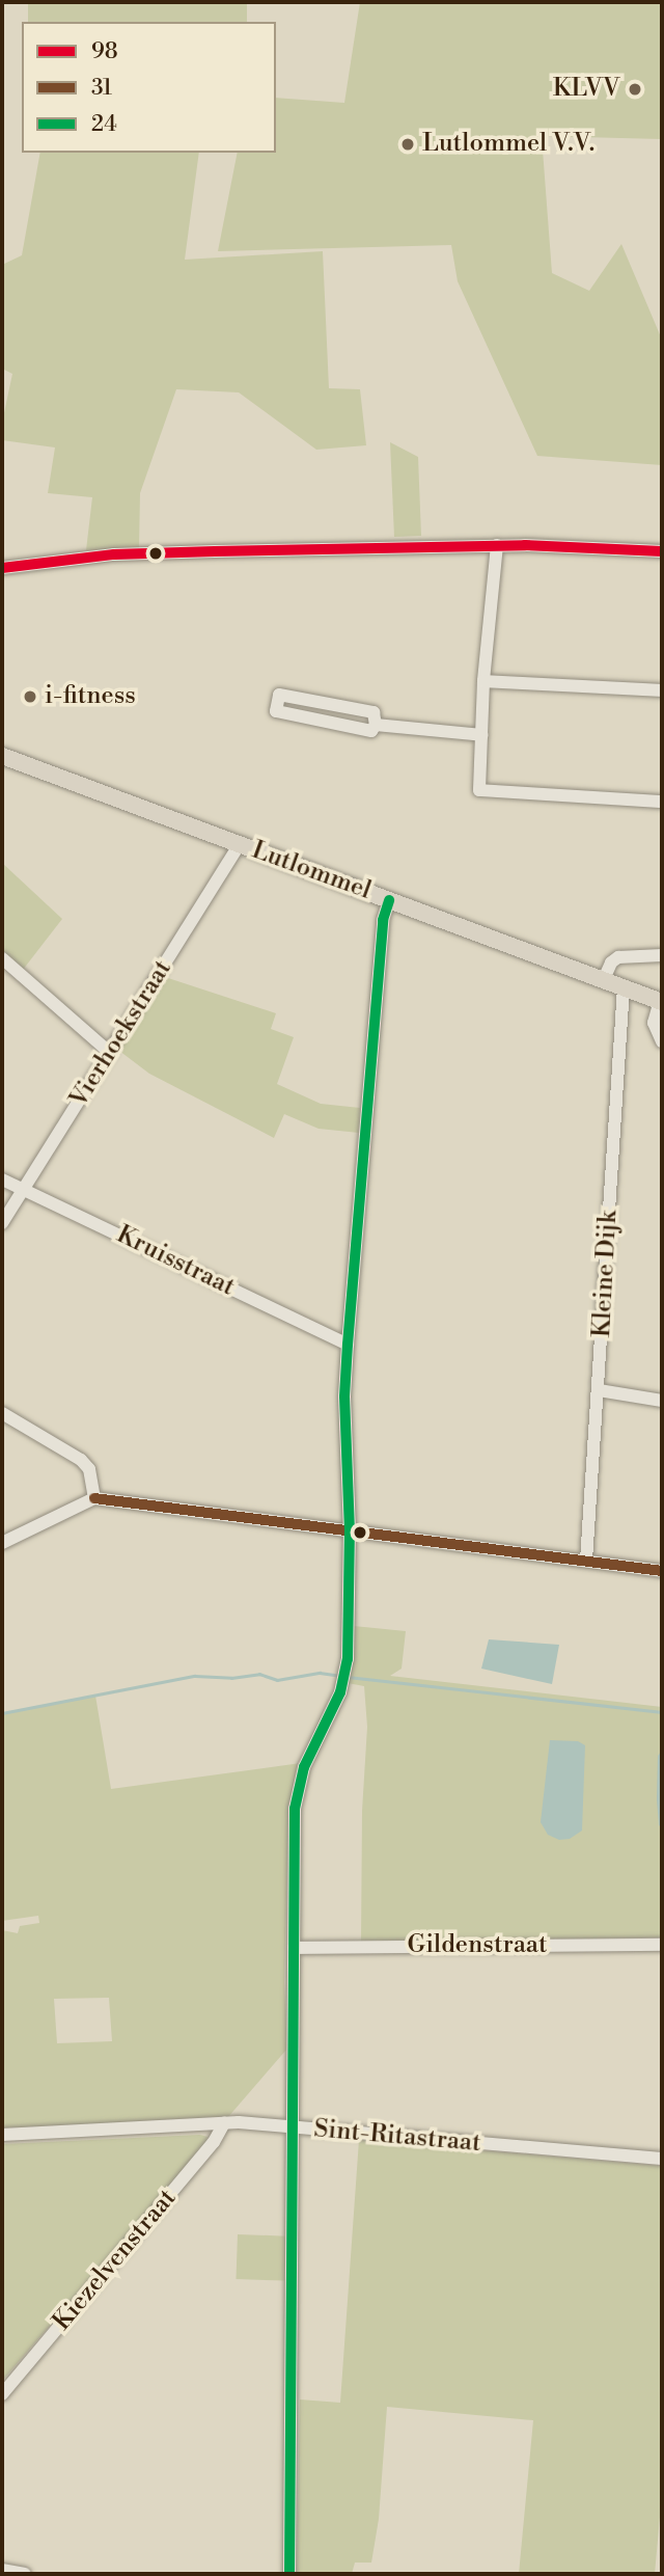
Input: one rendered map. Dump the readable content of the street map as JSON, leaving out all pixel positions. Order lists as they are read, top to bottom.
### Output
{
  "streets": {
    "main road": ["Lutlommel"],
    "street": [
      "Vierhoekstraat",
      "Kruisstraat",
      "Kleine Dijk",
      "Gildenstraat",
      "Sint-Ritastraat",
      "Kiezelvenstraat"
    ]
  },
  "crossings": [
    ["Lutlommel", "Vierhoekstraat"],
    ["Lutlommel", "Kleine Dijk"],
    ["Vierhoekstraat", "Kruisstraat"],
    ["Sint-Ritastraat", "Kiezelvenstraat"]
  ],
  "places": ["KLVV", "Lutlommel V.V.", "i-fitness"],
  "lines": ["transit line 98", "transit line 24", "transit line 31"],
  "legend": ["98", "31", "24"]
}
